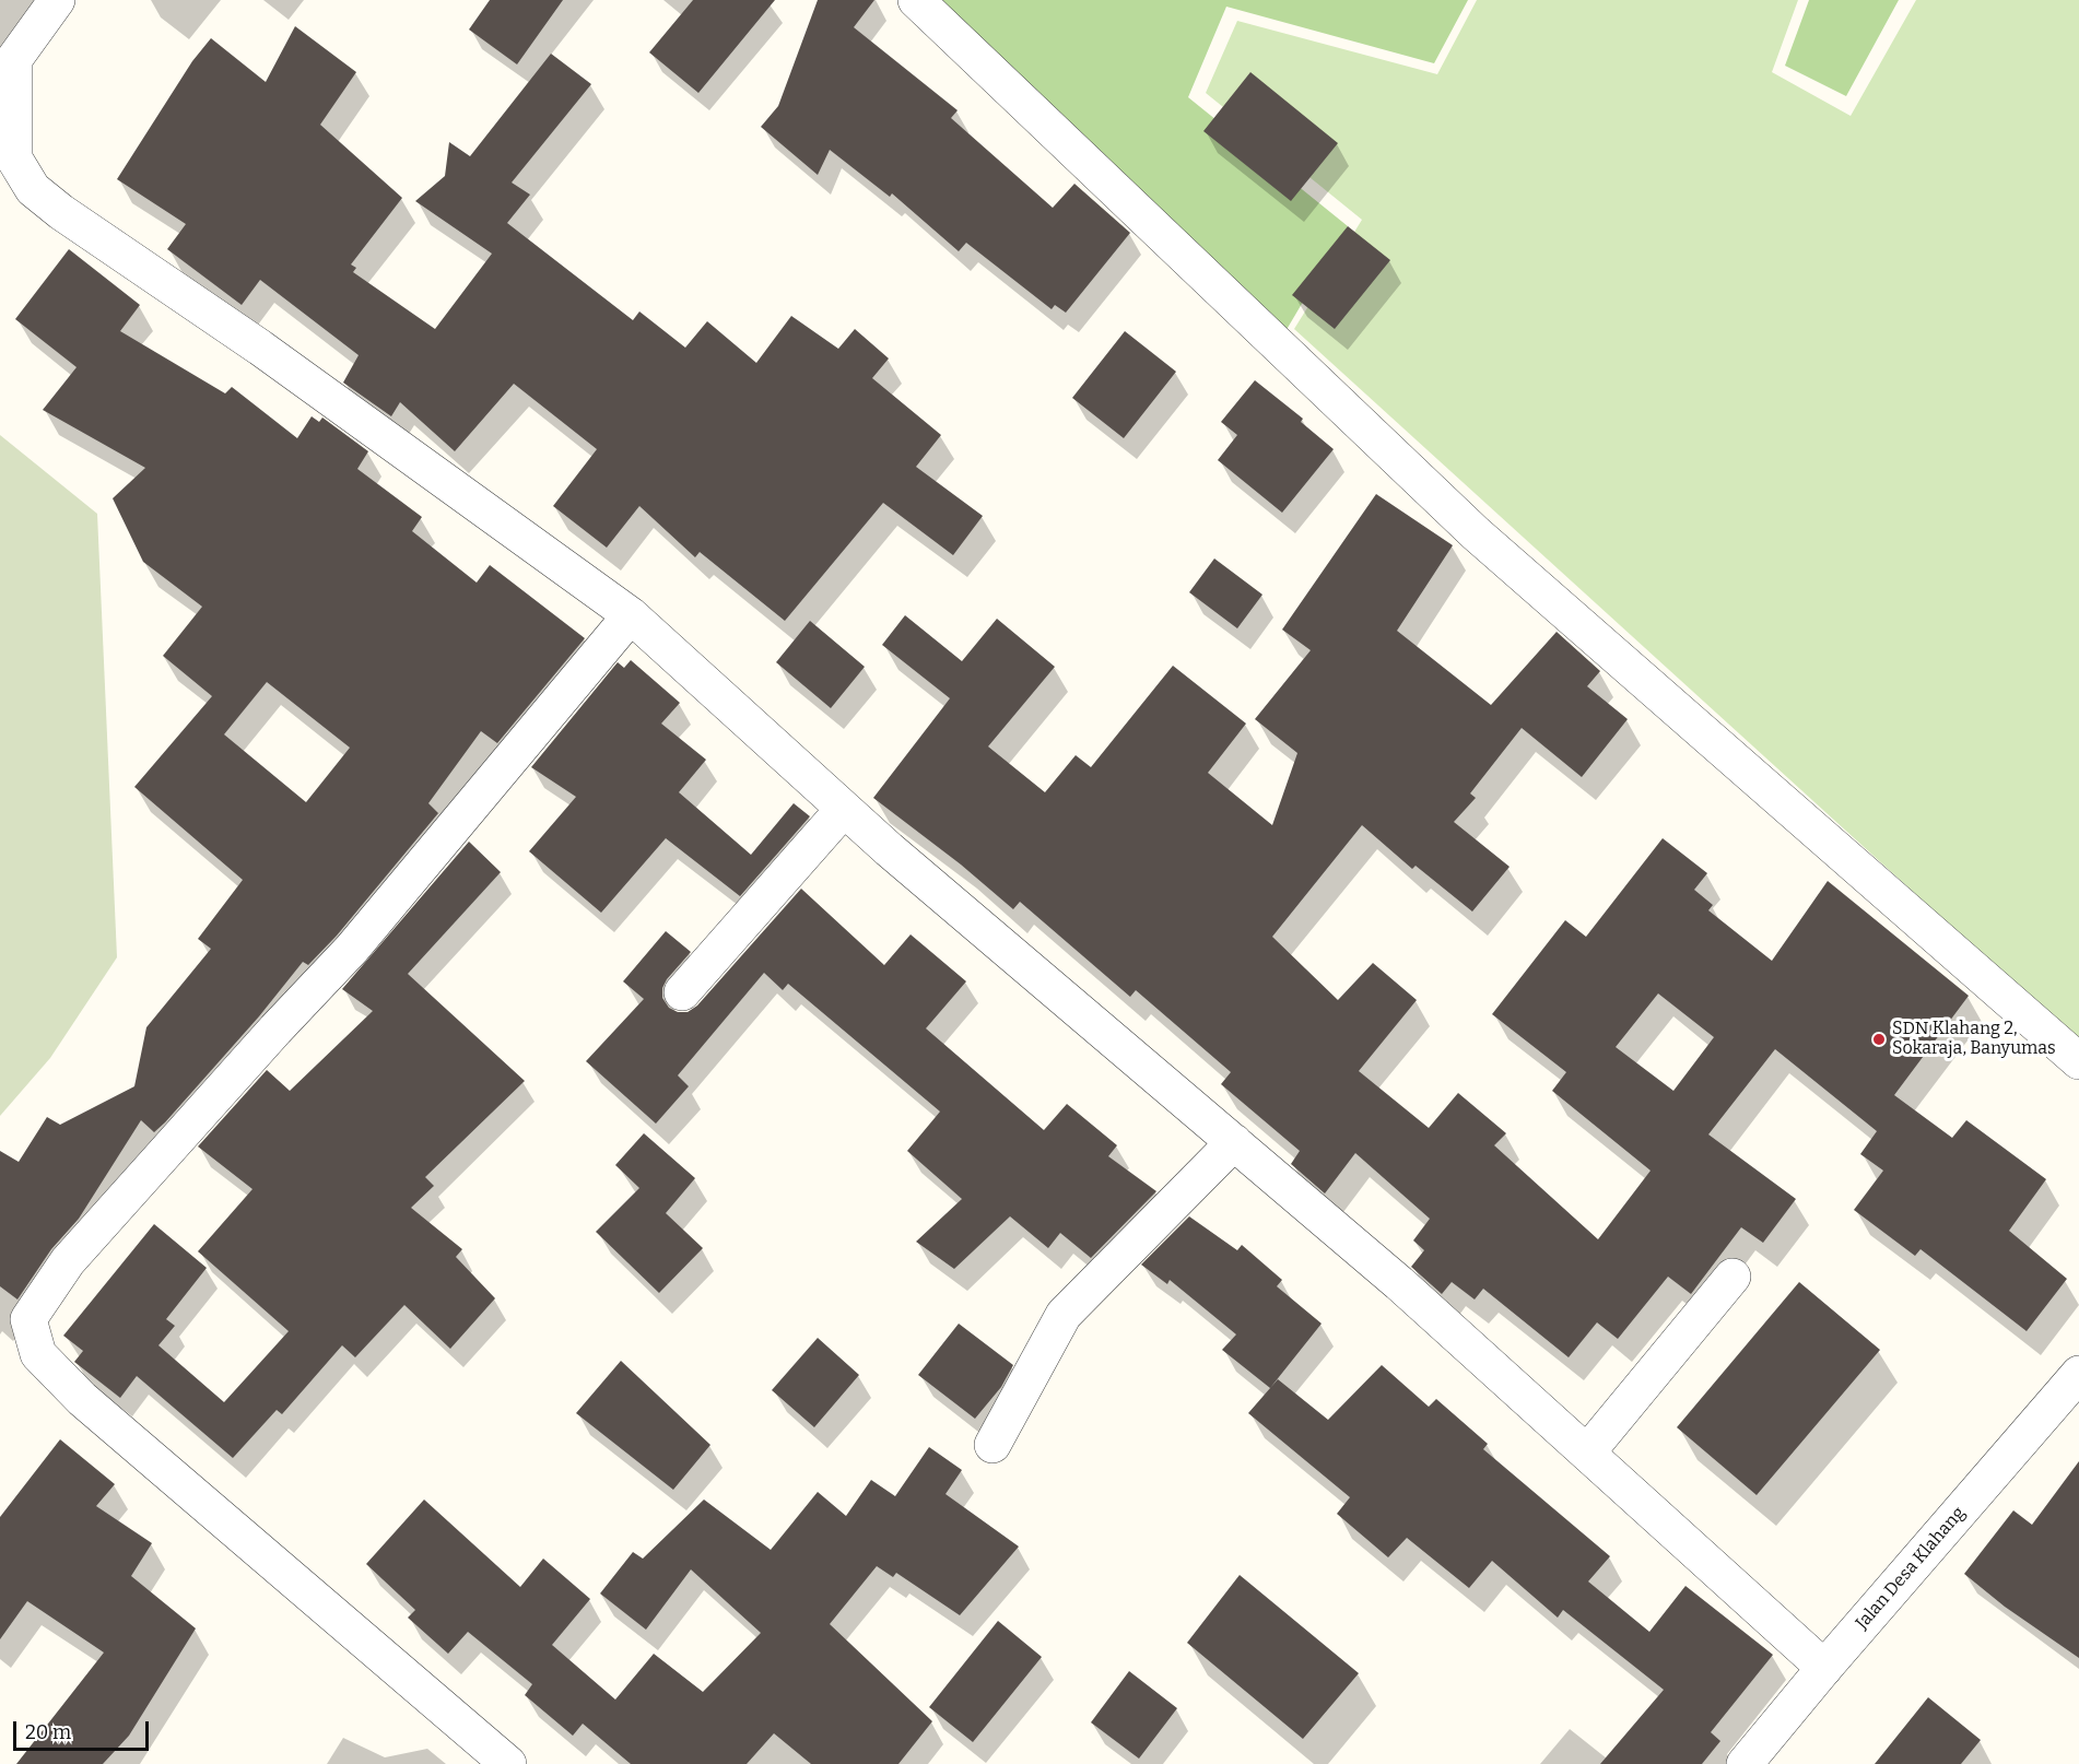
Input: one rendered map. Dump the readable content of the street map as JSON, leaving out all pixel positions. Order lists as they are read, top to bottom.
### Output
{
  "streets": {
    "street": ["Jalan Desa Klahang"]
  },
  "places": ["SDN Klahang 2, Sokaraja, Banyumas"],
  "scale_bar": "20 m"
}
